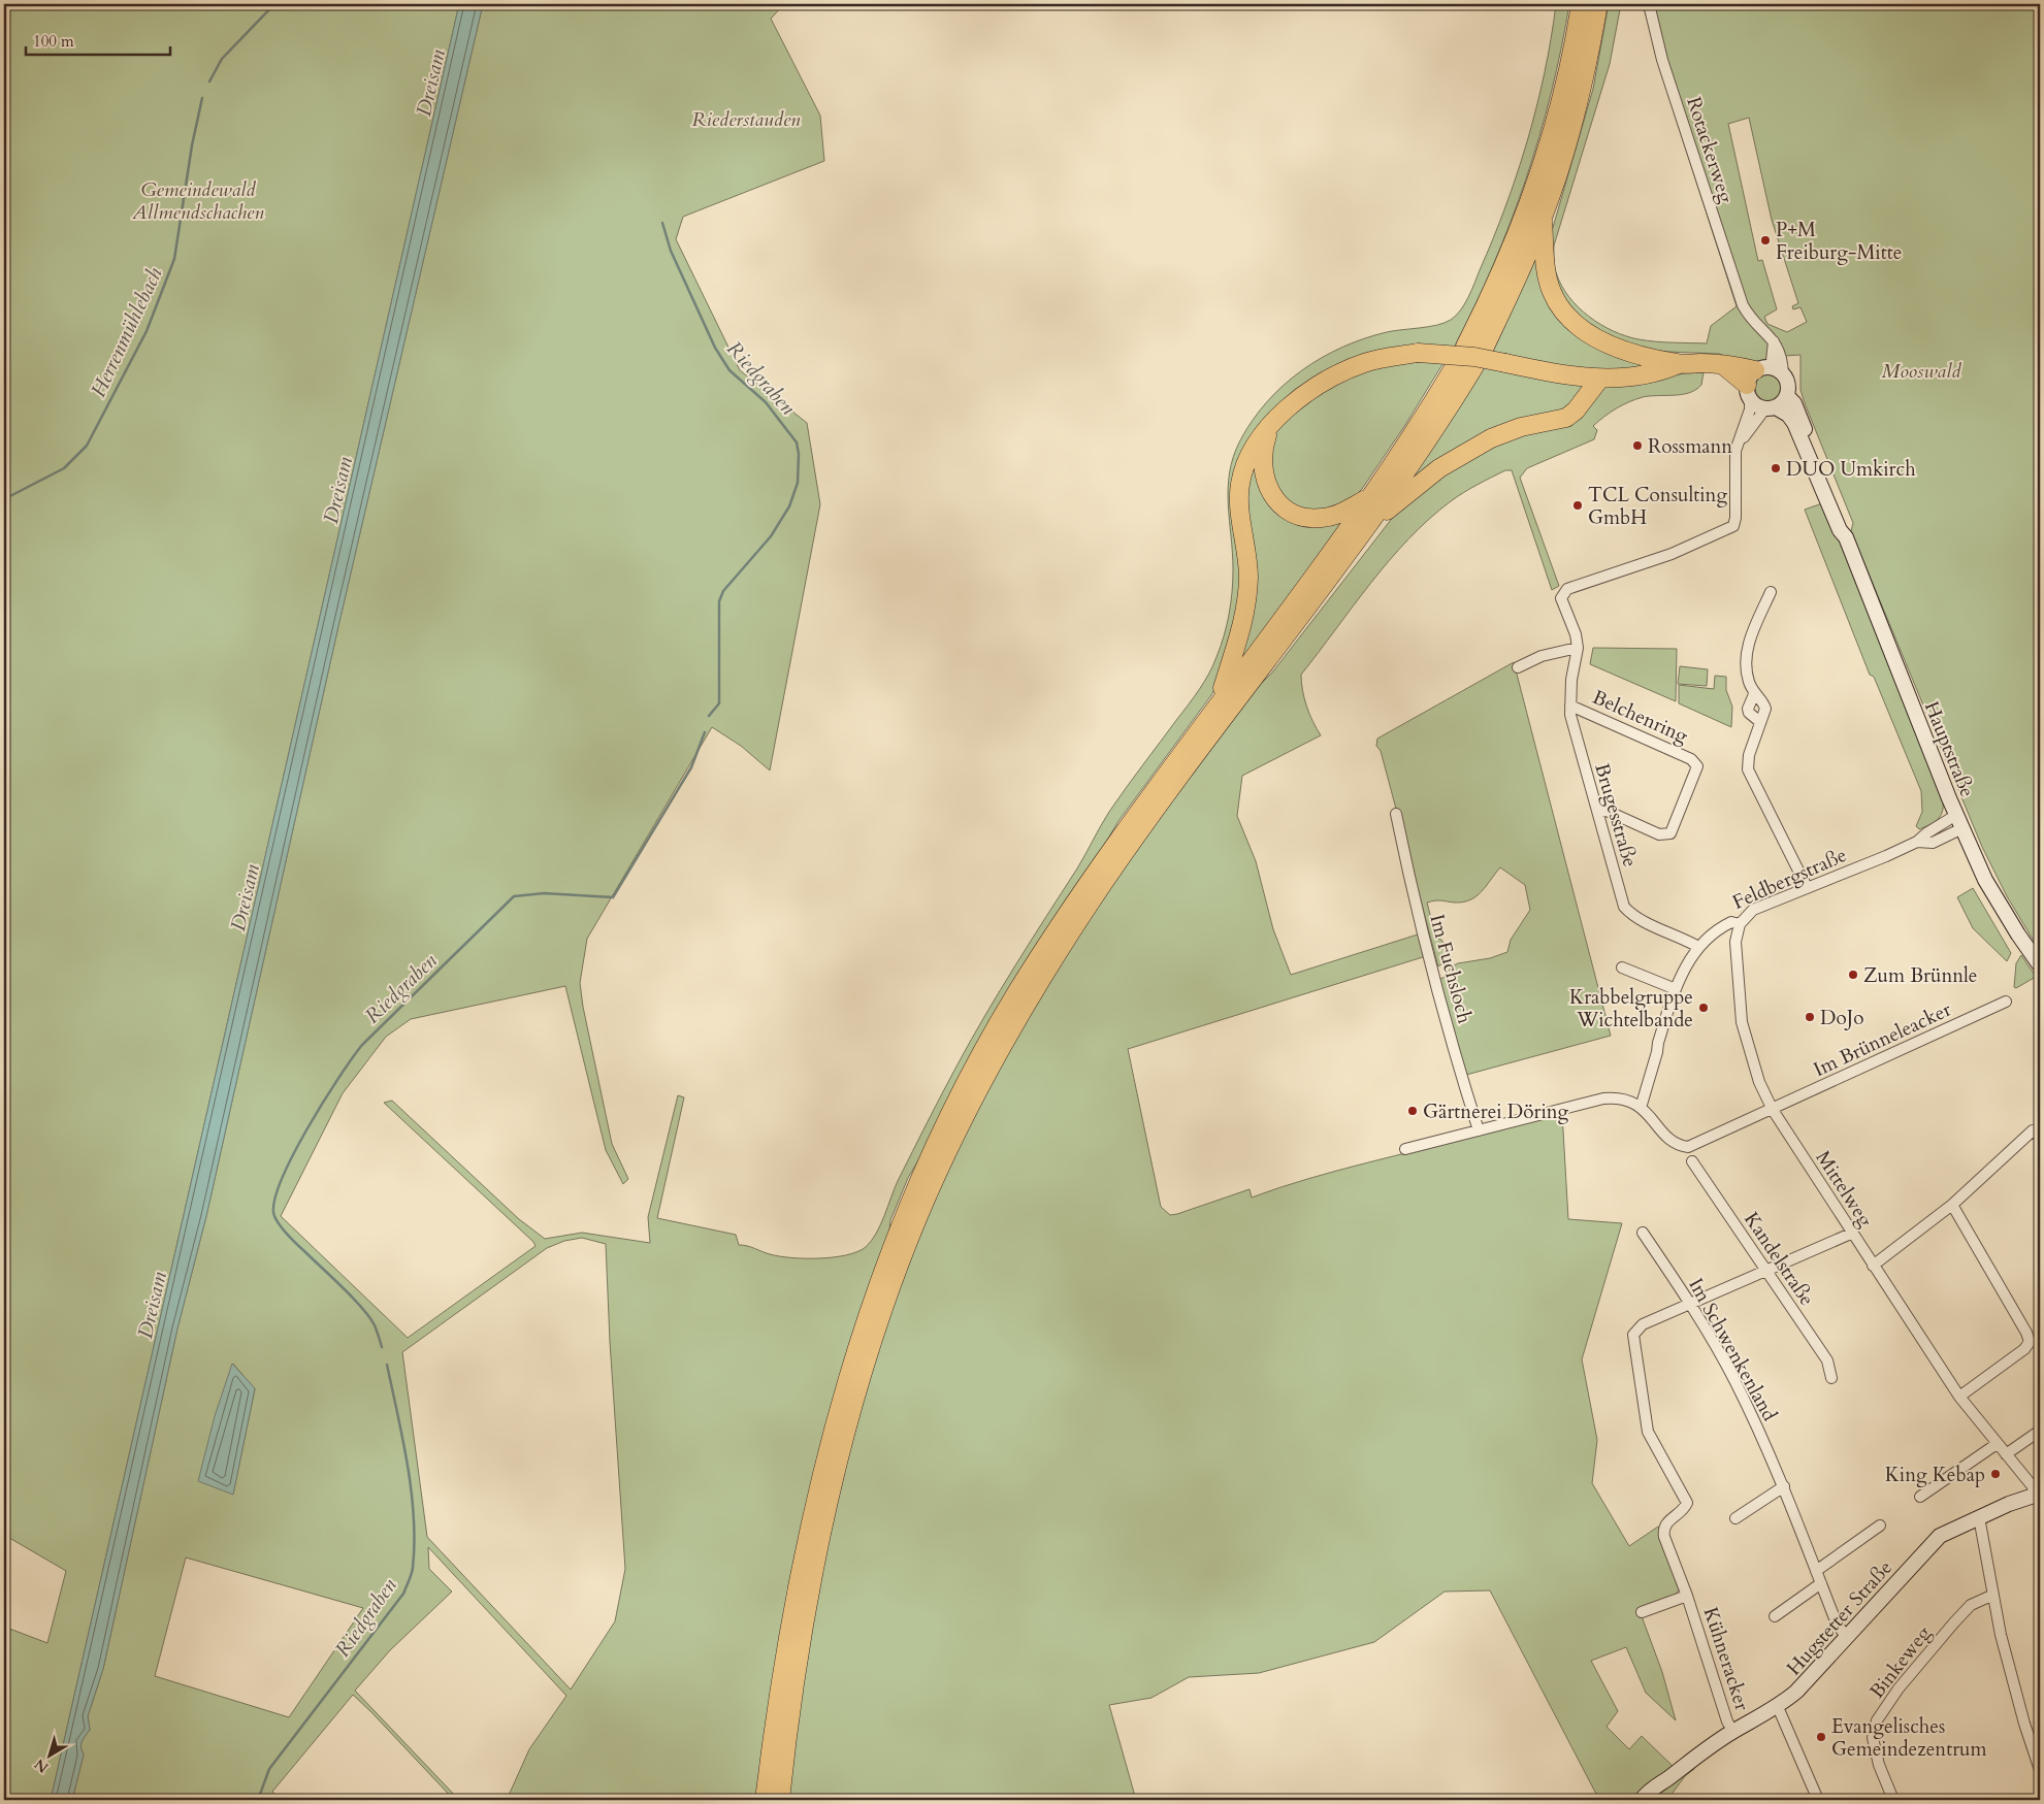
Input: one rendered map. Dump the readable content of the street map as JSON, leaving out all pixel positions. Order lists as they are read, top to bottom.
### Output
{
  "streets": {
    "street": [
      "Rotackerweg",
      "Belchenring",
      "Hauptstraße",
      "Brugesstraße",
      "Feldbergstraße",
      "Im Fuchsloch",
      "Im Brünneleacker",
      "Mittelweg",
      "Kandelstraße",
      "Im Schwenkenland",
      "Hugstetter Straße",
      "Kühneracker",
      "Binkeweg"
    ]
  },
  "crossings": [
    ["Rotackerweg", "Brugesstraße"],
    ["Belchenring", "Brugesstraße"],
    ["Hauptstraße", "Brugesstraße"],
    ["Hauptstraße", "Feldbergstraße"],
    ["Brugesstraße", "Feldbergstraße"],
    ["Feldbergstraße", "Mittelweg"],
    ["Im Brünneleacker", "Mittelweg"],
    ["Mittelweg", "Hugstetter Straße"],
    ["Im Schwenkenland", "Hugstetter Straße"],
    ["Im Schwenkenland", "Kühneracker"],
    ["Hugstetter Straße", "Kühneracker"]
  ],
  "water": ["Dreisam", "Herrenmühlebach", "Riedgraben"],
  "parks": ["Riederstauden", "Gemeindewald Allmendschachen", "Mooswald"],
  "places": [
    "P+M Freiburg-Mitte",
    "Rossmann",
    "DUO Umkirch",
    "TCL Consulting GmbH",
    "Zum Brünnle",
    "Krabbelgruppe Wichtelbande",
    "DoJo",
    "Gärtnerei Döring",
    "King Kebap",
    "Evangelisches Gemeindezentrum"
  ],
  "scale_bar": "100 m",
  "north": "bottom left"
}
